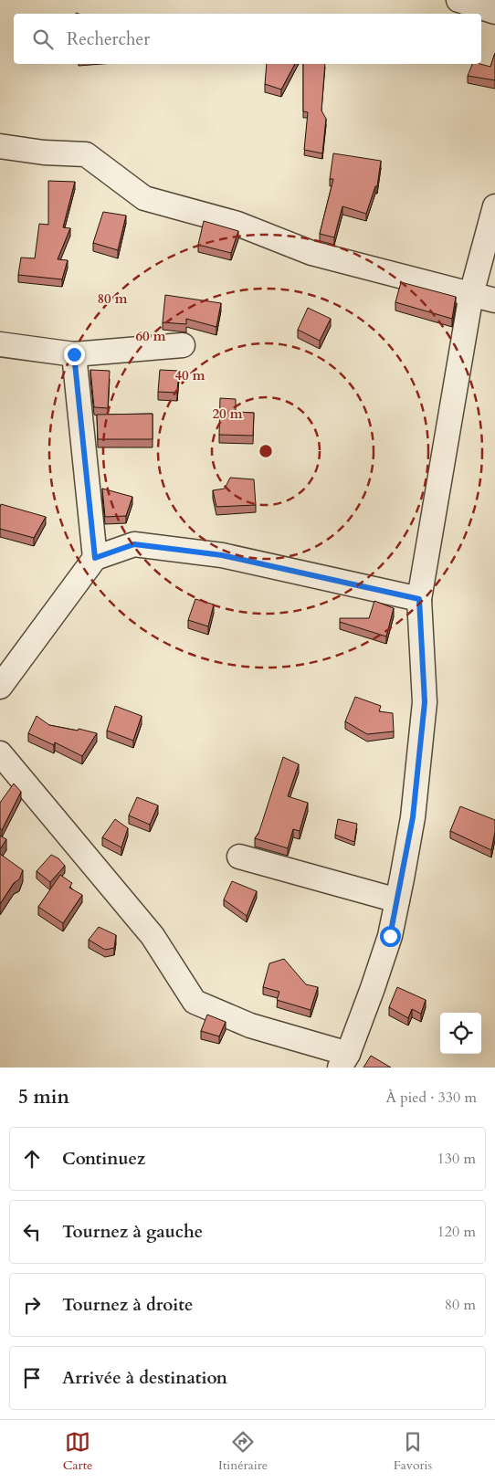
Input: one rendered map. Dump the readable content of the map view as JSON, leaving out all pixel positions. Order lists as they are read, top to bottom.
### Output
{
  "page": {
    "search": "Rechercher",
    "heading": ["5 min", "À pied · 330 m"],
    "list": [
      ["Continuez", "130 m"],
      ["Tournez à gauche", "120 m"],
      ["Tournez à droite", "80 m"],
      "Arrivée à destination"
    ],
    "nav": ["Carte", "Itinéraire", "Favoris"]
  },
  "rings": [
    "80 m",
    "60 m",
    "40 m",
    "20 m"
  ]
}
